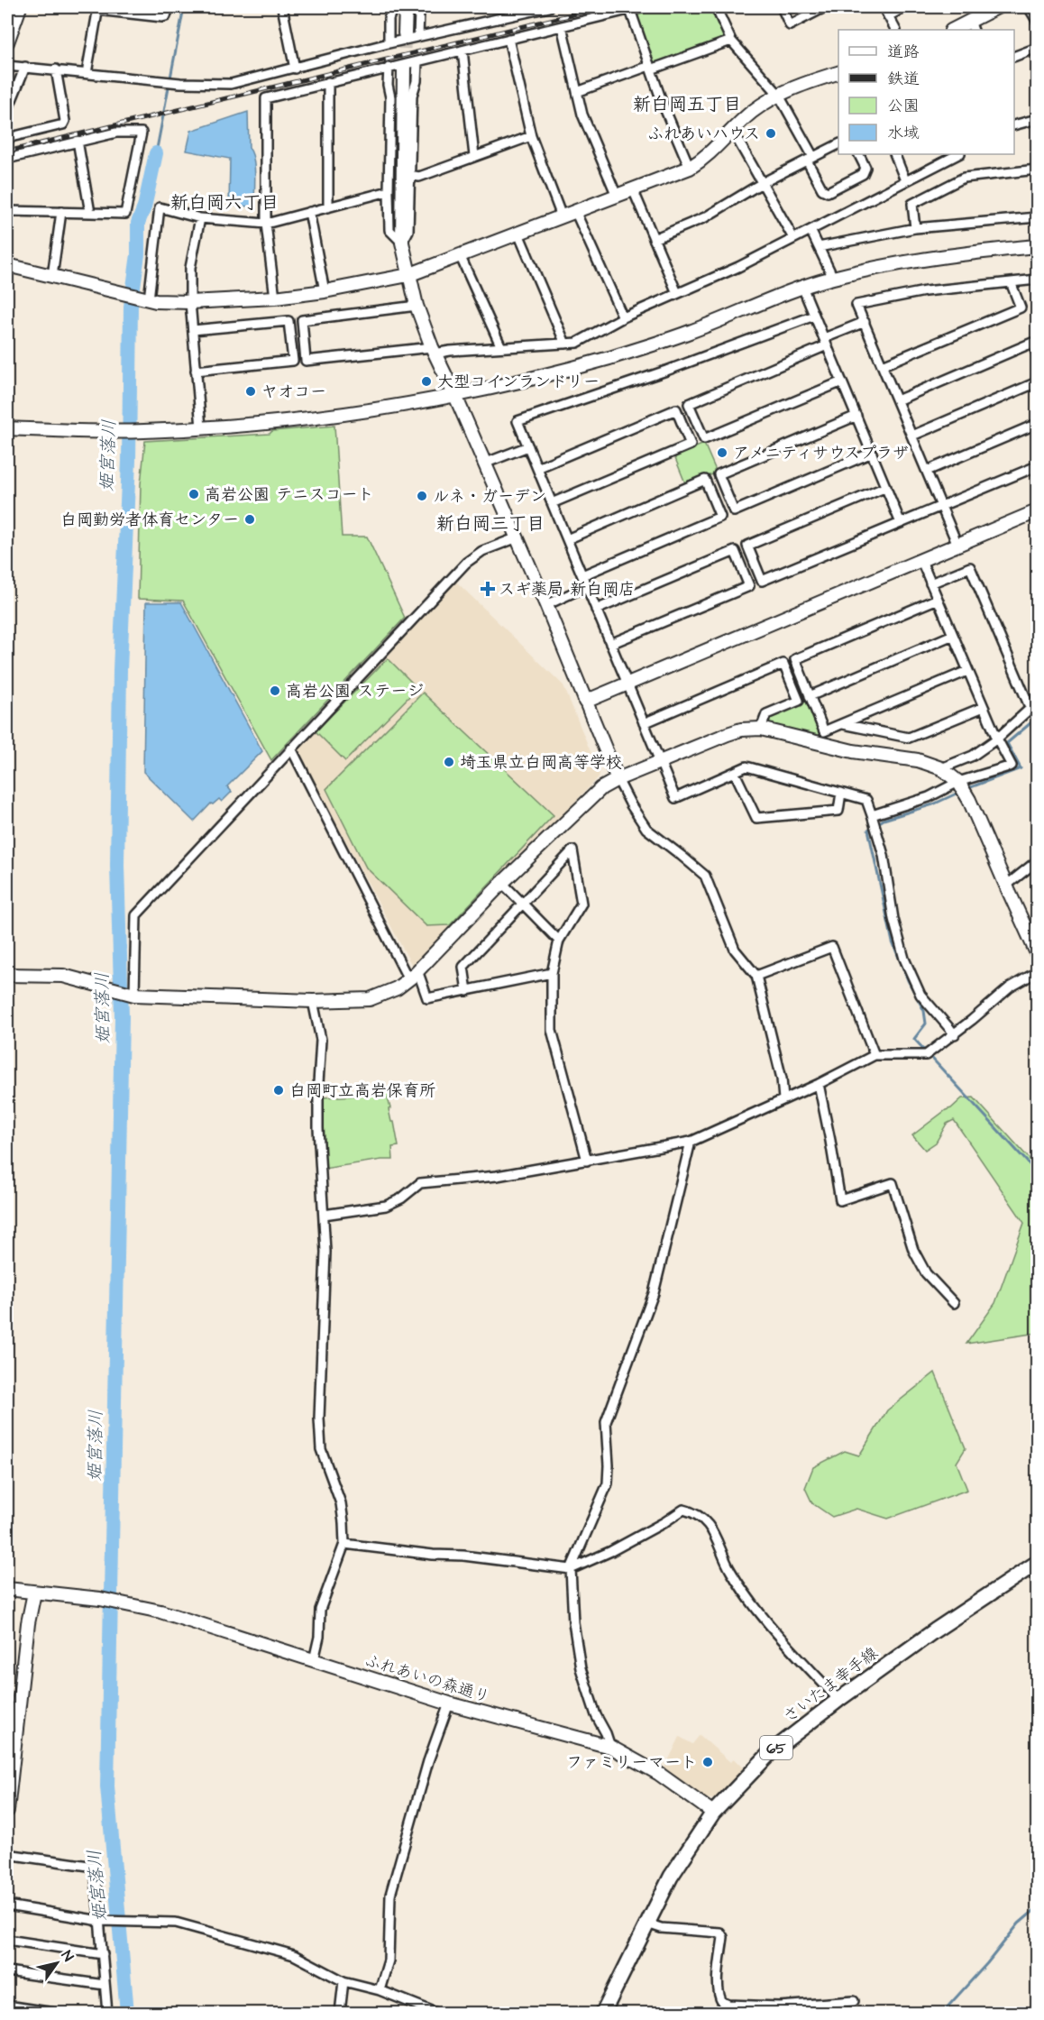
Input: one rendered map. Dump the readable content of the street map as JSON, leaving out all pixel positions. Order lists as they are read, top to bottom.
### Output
{
  "streets": {
    "main road": ["さいたま幸手線", "65"],
    "street": ["ふれあいの森通り"]
  },
  "crossings": [
    ["ふれあいの森通り", "さいたま幸手線"]
  ],
  "districts": ["新白岡五丁目", "新白岡六丁目", "新白岡三丁目"],
  "water": ["姫宮落川"],
  "places": {
    "other": [
      "ふれあいハウス",
      "大型コインランドリー",
      "ヤオコー",
      "アメニティサウスプラザ",
      "高岩公園 テニスコート",
      "ルネ・ガーデン",
      "白岡勤労者体育センター",
      "高岩公園 ステージ",
      "埼玉県立白岡高等学校",
      "白岡町立高岩保育所",
      "ファミリーマート"
    ],
    "health": ["スギ薬局 新白岡店"]
  },
  "legend": [
    "道路",
    "鉄道",
    "公園",
    "水域"
  ],
  "north": "top right"
}
